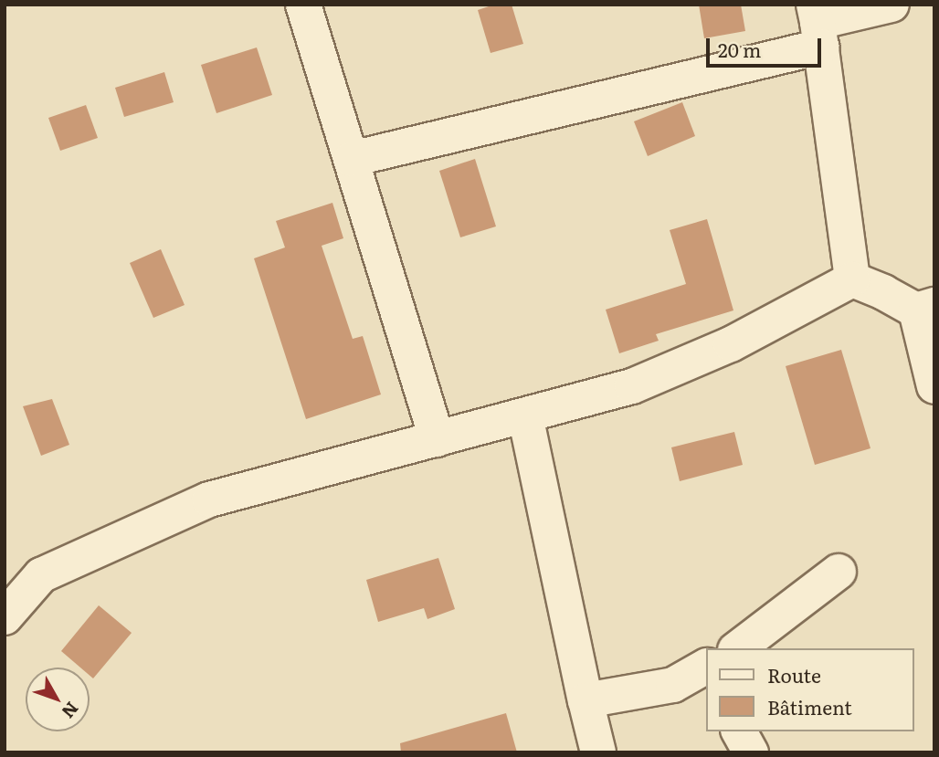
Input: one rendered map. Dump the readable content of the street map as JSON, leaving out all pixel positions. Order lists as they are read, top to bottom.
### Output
{
  "legend": ["Route", "Bâtiment"],
  "scale_bar": "20 m",
  "north": "bottom right"
}
